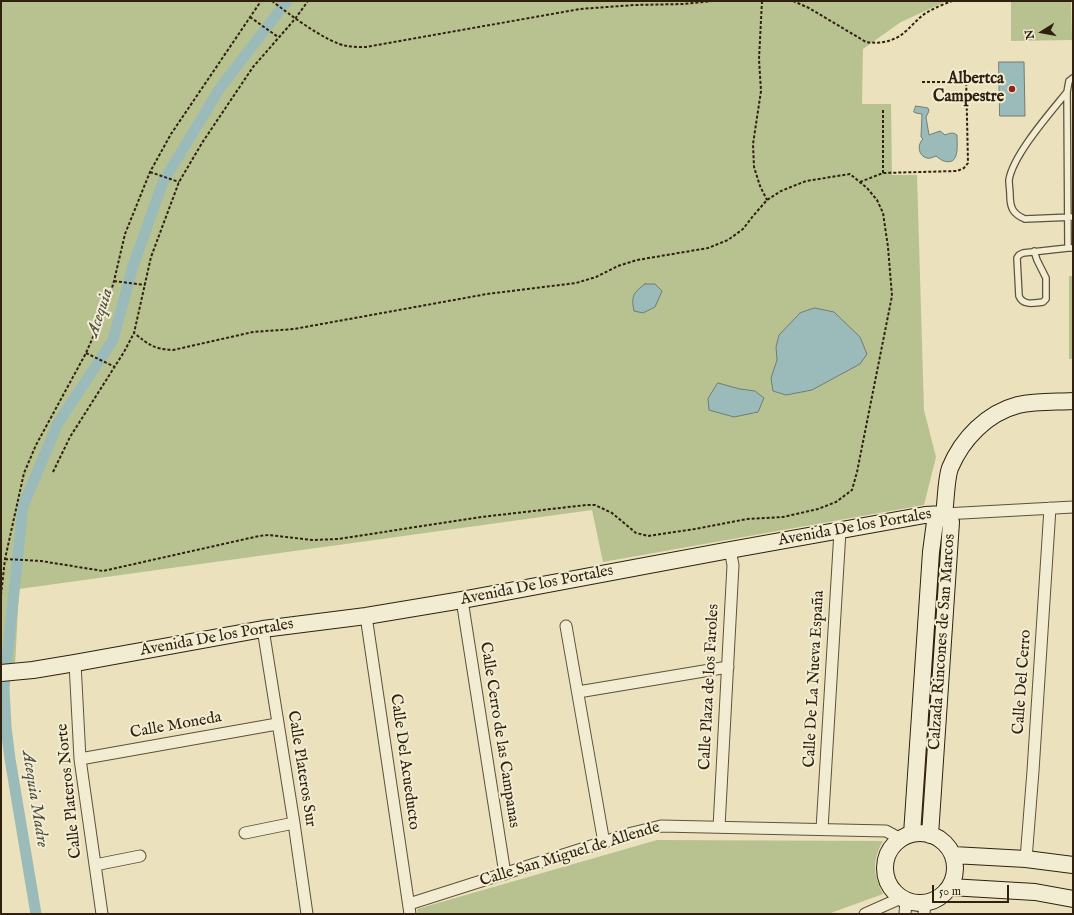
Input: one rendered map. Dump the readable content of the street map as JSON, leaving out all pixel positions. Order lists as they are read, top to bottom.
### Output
{
  "streets": {
    "street": [
      "Avenida De los Portales",
      "Calzada Rincones de San Marcos",
      "Calle De La Nueva España",
      "Calle Del Cerro",
      "Calle Plaza de los Faroles",
      "Calle Moneda",
      "Calle Cerro de las Campanas",
      "Calle Del Acueducto",
      "Calle Plateros Sur",
      "Calle Plateros Norte",
      "Calle San Miguel de Allende"
    ]
  },
  "crossings": [
    ["Avenida De los Portales", "Calzada Rincones de San Marcos"],
    ["Avenida De los Portales", "Calle De La Nueva España"],
    ["Avenida De los Portales", "Calle Del Cerro"],
    ["Avenida De los Portales", "Calle Plaza de los Faroles"],
    ["Avenida De los Portales", "Calle Cerro de las Campanas"],
    ["Avenida De los Portales", "Calle Del Acueducto"],
    ["Avenida De los Portales", "Calle Plateros Sur"],
    ["Avenida De los Portales", "Calle Plateros Norte"],
    ["Calzada Rincones de San Marcos", "Calle San Miguel de Allende"],
    ["Calle De La Nueva España", "Calle San Miguel de Allende"],
    ["Calle Plaza de los Faroles", "Calle San Miguel de Allende"],
    ["Calle Moneda", "Calle Plateros Sur"],
    ["Calle Moneda", "Calle Plateros Norte"],
    ["Calle Cerro de las Campanas", "Calle San Miguel de Allende"],
    ["Calle Del Acueducto", "Calle San Miguel de Allende"]
  ],
  "water": ["Acequia", "Acequia Madre"],
  "places": ["Albertca Campestre"],
  "scale_bar": "50 m",
  "north": "left"
}
